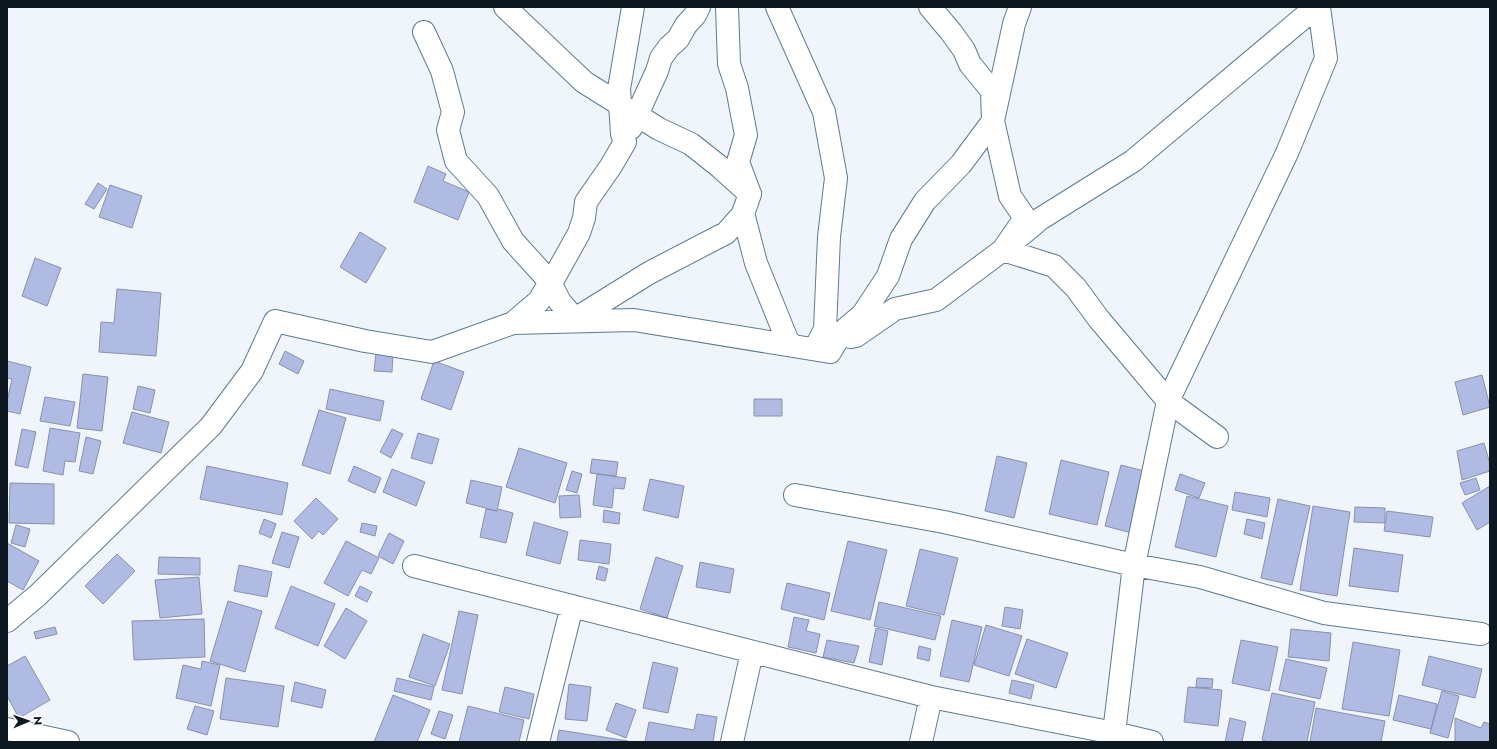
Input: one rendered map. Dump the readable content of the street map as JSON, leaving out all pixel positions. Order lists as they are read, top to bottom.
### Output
{
  "north": "right"
}
